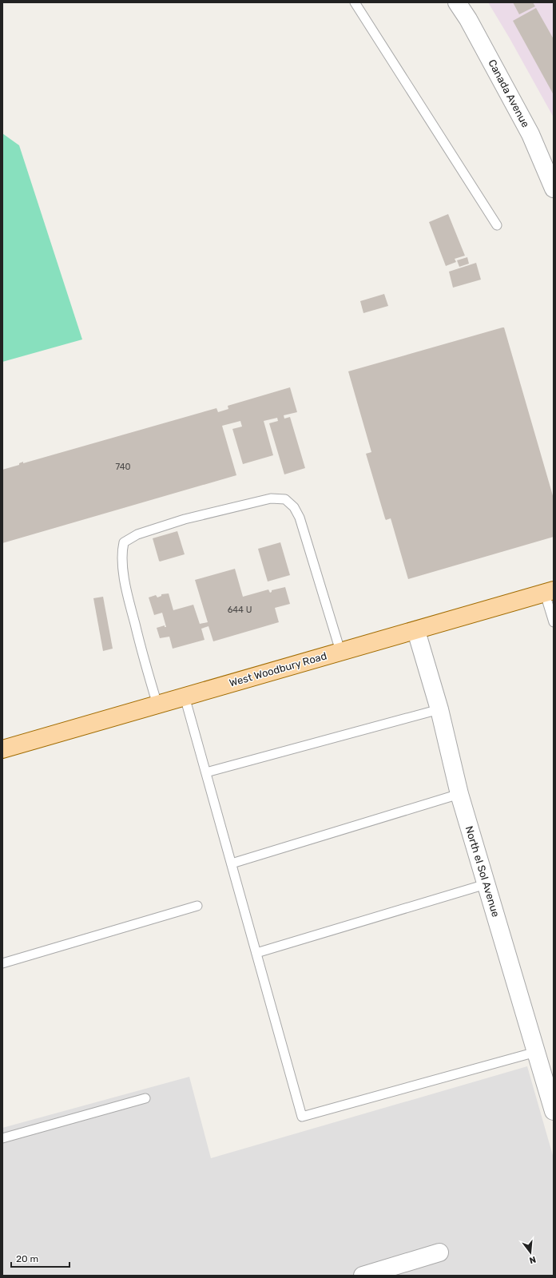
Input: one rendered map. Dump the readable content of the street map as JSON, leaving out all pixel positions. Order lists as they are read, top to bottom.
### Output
{
  "streets": {
    "main road": ["West Woodbury Road"],
    "street": ["Canada Avenue", "North el Sol Avenue"]
  },
  "crossings": [
    ["West Woodbury Road", "North el Sol Avenue"]
  ],
  "house_numbers": ["740", "644 U"],
  "scale_bar": "20 m",
  "north": "bottom"
}
